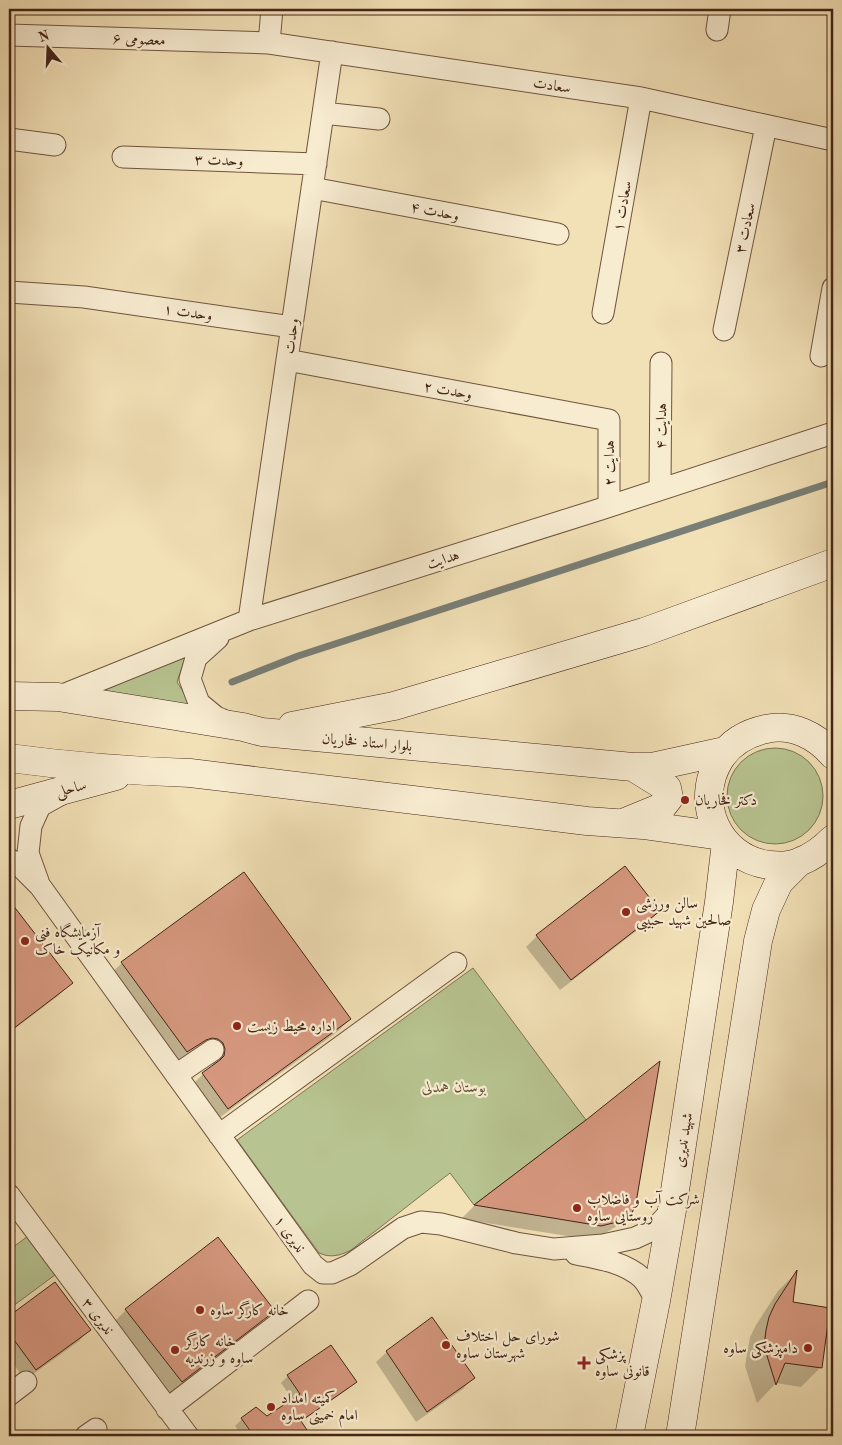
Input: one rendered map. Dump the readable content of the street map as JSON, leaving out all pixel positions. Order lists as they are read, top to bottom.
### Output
{
  "streets": {
    "street": [
      "معصومی ۶",
      "سعادت",
      "وحدت ۳",
      "سعادت ۱",
      "وحدت ۴",
      "سعادت ۳",
      "وحدت ۱",
      "وحدت",
      "وحدت ۲",
      "هدایت ۴",
      "هدایت ۲",
      "هدایت",
      "بلوار استاد فخاریان",
      "ساحلی",
      "شهید ندیری",
      "ندیری ۱",
      "ندیری ۳"
    ]
  },
  "crossings": [
    ["معصومی ۶", "سعادت"],
    ["سعادت", "سعادت ۱"],
    ["سعادت", "سعادت ۳"],
    ["سعادت", "وحدت"],
    ["وحدت ۳", "وحدت"],
    ["وحدت ۴", "وحدت"],
    ["وحدت ۱", "وحدت"],
    ["وحدت", "وحدت ۲"],
    ["وحدت", "هدایت"],
    ["وحدت ۲", "هدایت ۲"],
    ["هدایت ۴", "هدایت"],
    ["هدایت ۲", "هدایت"],
    ["هدایت", "بلوار استاد فخاریان"],
    ["شهید ندیری", "ندیری ۱"]
  ],
  "parks": ["بوستان همدلی"],
  "places": {
    "other": [
      "دکتر فخاریان",
      "سالن ورزشی صالحین شهید حبیبی",
      "آزمایشگاه فنی و مکانیک خاک",
      "اداره محیط زیست",
      "شرکت آب و فاضلاب روستایی ساوه",
      "خانه کارگر ساوه",
      "شورای حل اختلاف شهرستان ساوه",
      "دامپزشکی ساوه",
      "خانه کارگر ساوه و زرندیه",
      "کمیته امداد امام خمینی ساوه"
    ],
    "health": ["پزشکی قانونی ساوه"]
  },
  "north": "top"
}
